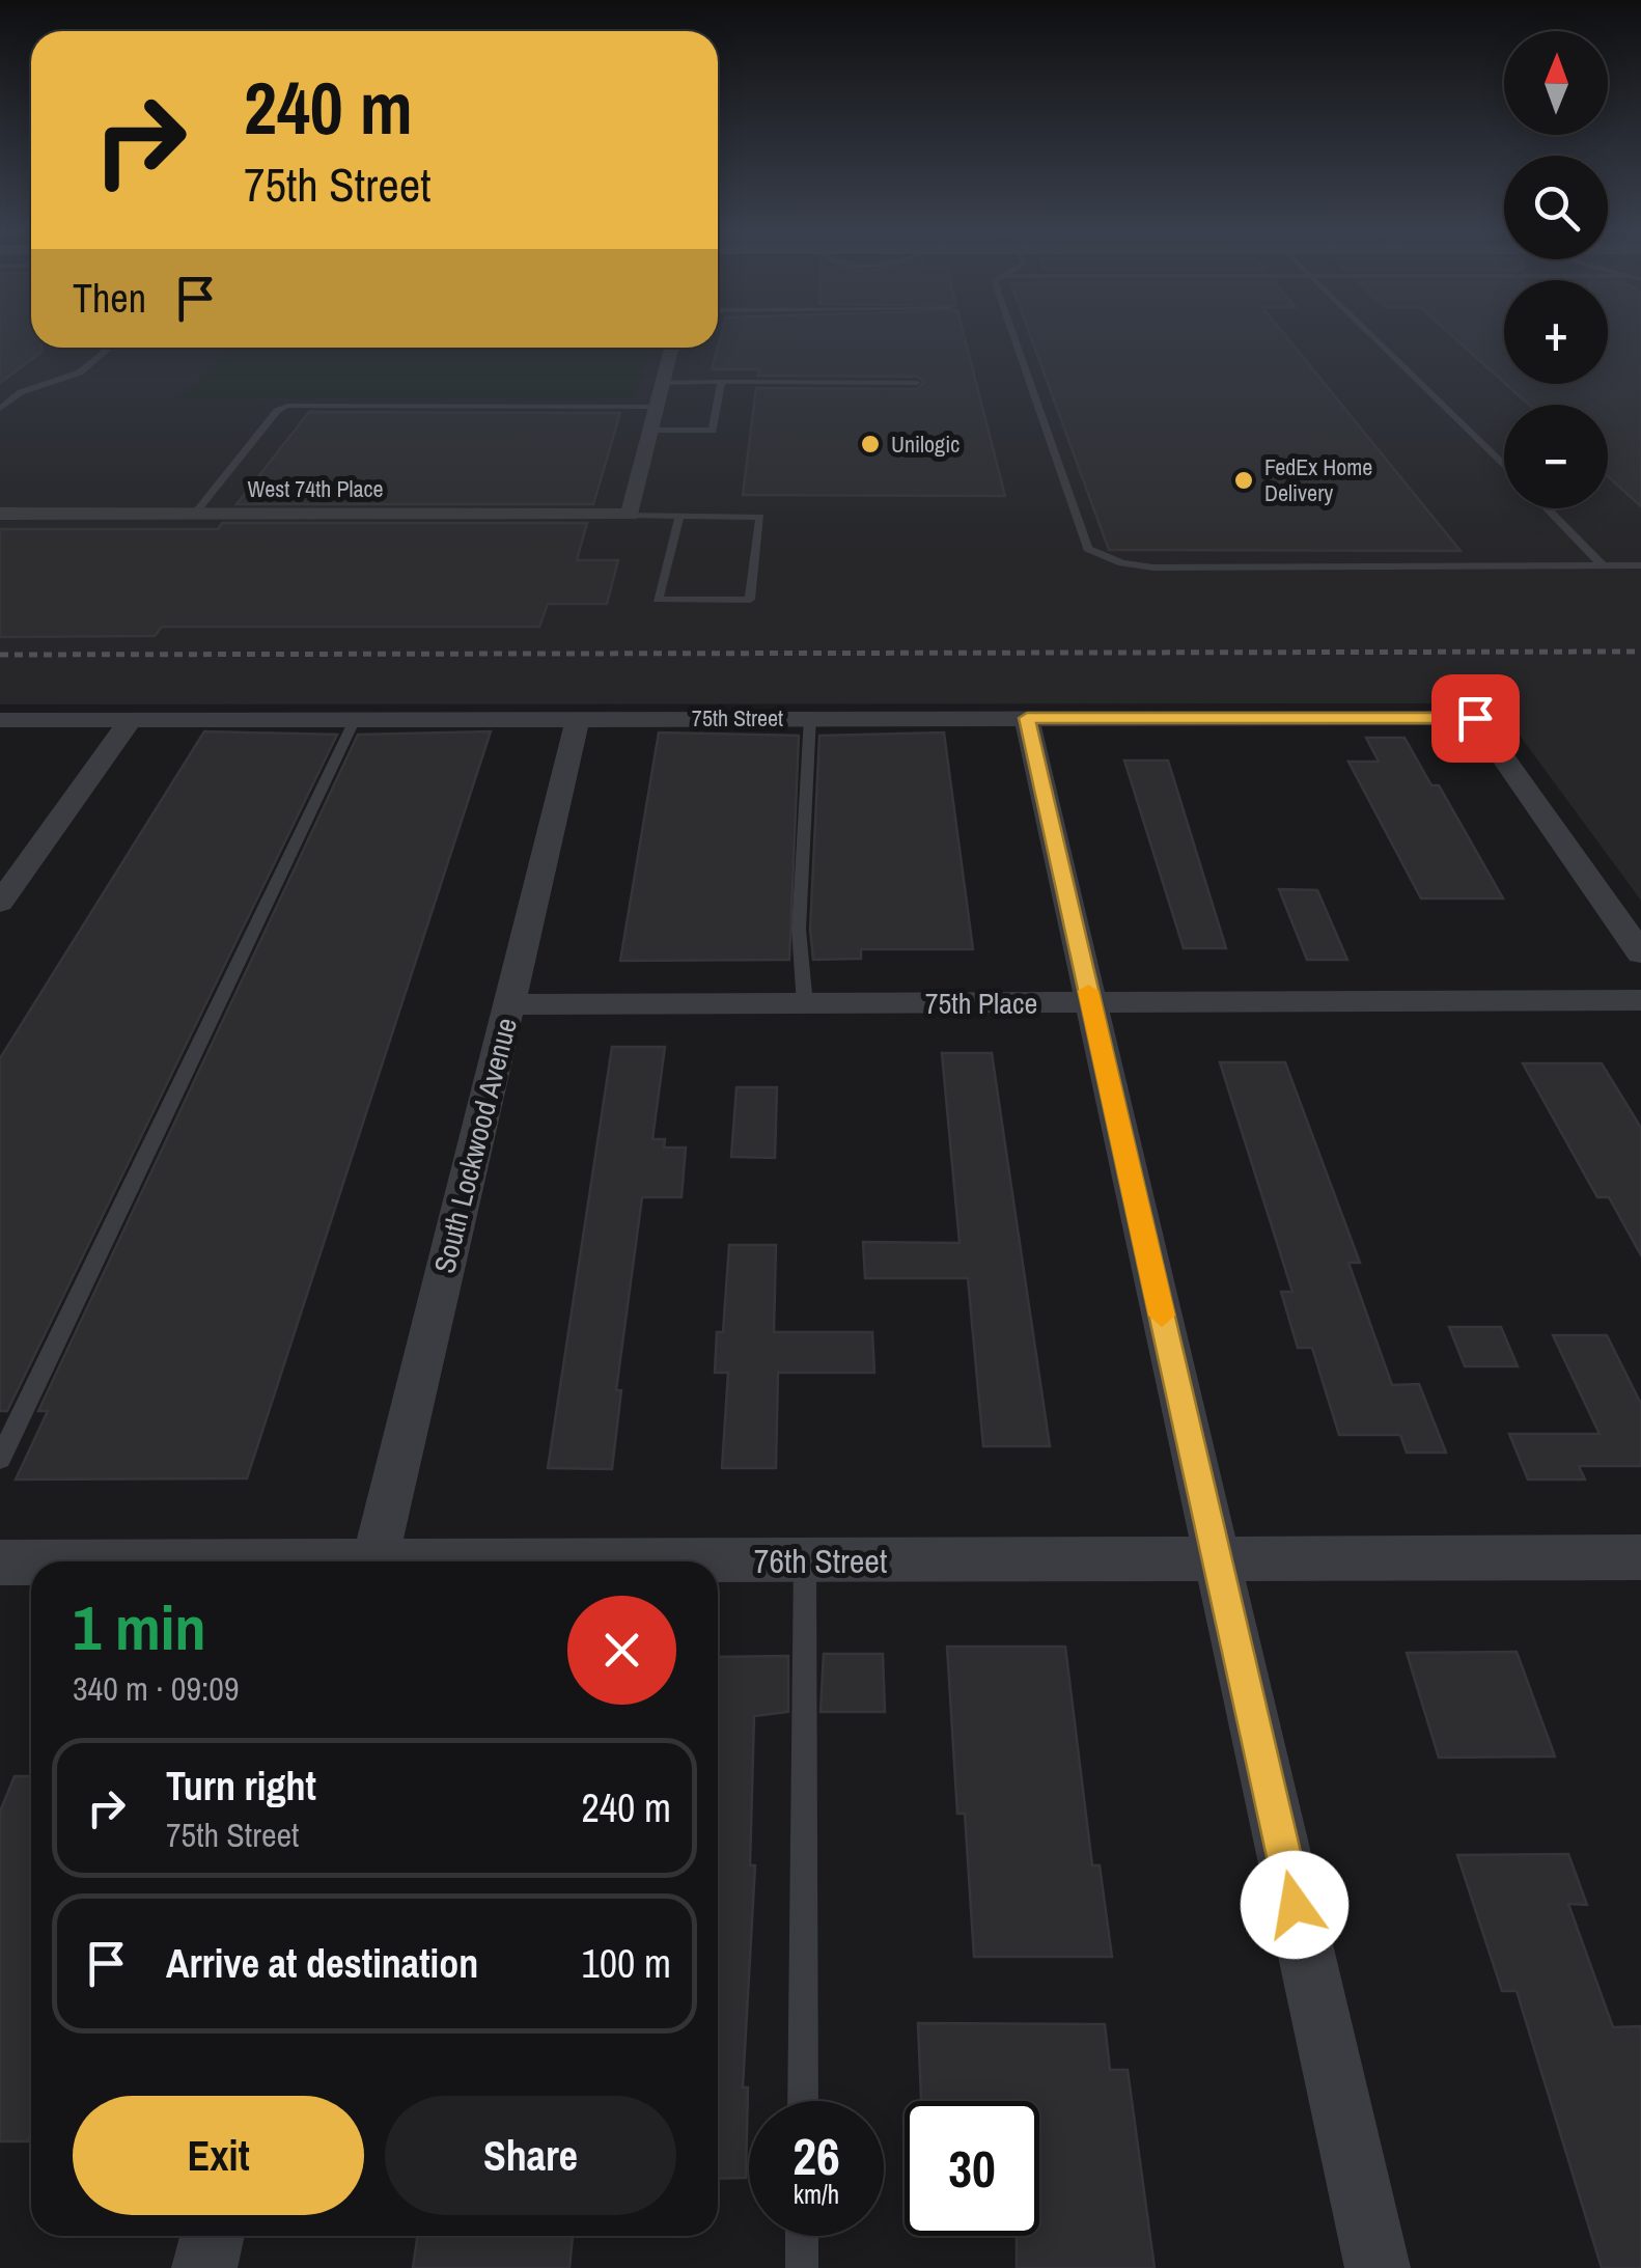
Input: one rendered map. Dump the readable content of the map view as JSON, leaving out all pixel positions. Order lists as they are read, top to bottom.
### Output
{
  "streets": {
    "street": [
      "West 74th Place",
      "75th Street",
      "75th Place",
      "South Lockwood Avenue",
      "76th Street"
    ]
  },
  "crossings": [
    ["75th Street", "South Lockwood Avenue"],
    ["75th Place", "South Lockwood Avenue"]
  ],
  "places": ["Unilogic", "FedEx Home Delivery"],
  "north": "top",
  "page": {
    "map_buttons": ["+", "−"],
    "turn": ["240 m", "75th Street"],
    "then": "Then",
    "heading": ["1 min", "340 m · 09:09"],
    "list": [
      {
        "name": "Turn right",
        "note": "75th Street",
        "value": "240 m"
      },
      {
        "name": "Arrive at destination",
        "value": "100 m"
      }
    ],
    "buttons": ["Exit", "Share"],
    "speed": "26 km/h",
    "limit": "30"
  }
}
